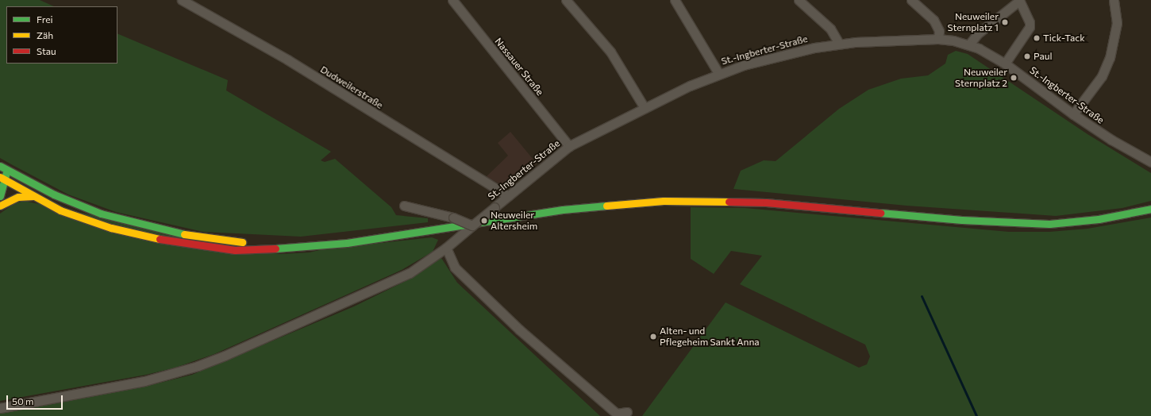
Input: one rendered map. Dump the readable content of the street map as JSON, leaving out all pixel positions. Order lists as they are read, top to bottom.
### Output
{
  "streets": {
    "street": ["St.-Ingberter-Straße", "Nassauer Straße", "Dudweilerstraße"]
  },
  "crossings": [
    ["St.-Ingberter-Straße", "Nassauer Straße"],
    ["St.-Ingberter-Straße", "Dudweilerstraße"]
  ],
  "places": [
    "Neuweiler Sternplatz 1",
    "Tick-Tack",
    "Paul",
    "Neuweiler Sternplatz 2",
    "Neuweiler Altersheim",
    "Alten- und Pflegeheim Sankt Anna"
  ],
  "legend": ["Frei", "Zäh", "Stau"],
  "scale_bar": "50 m"
}
